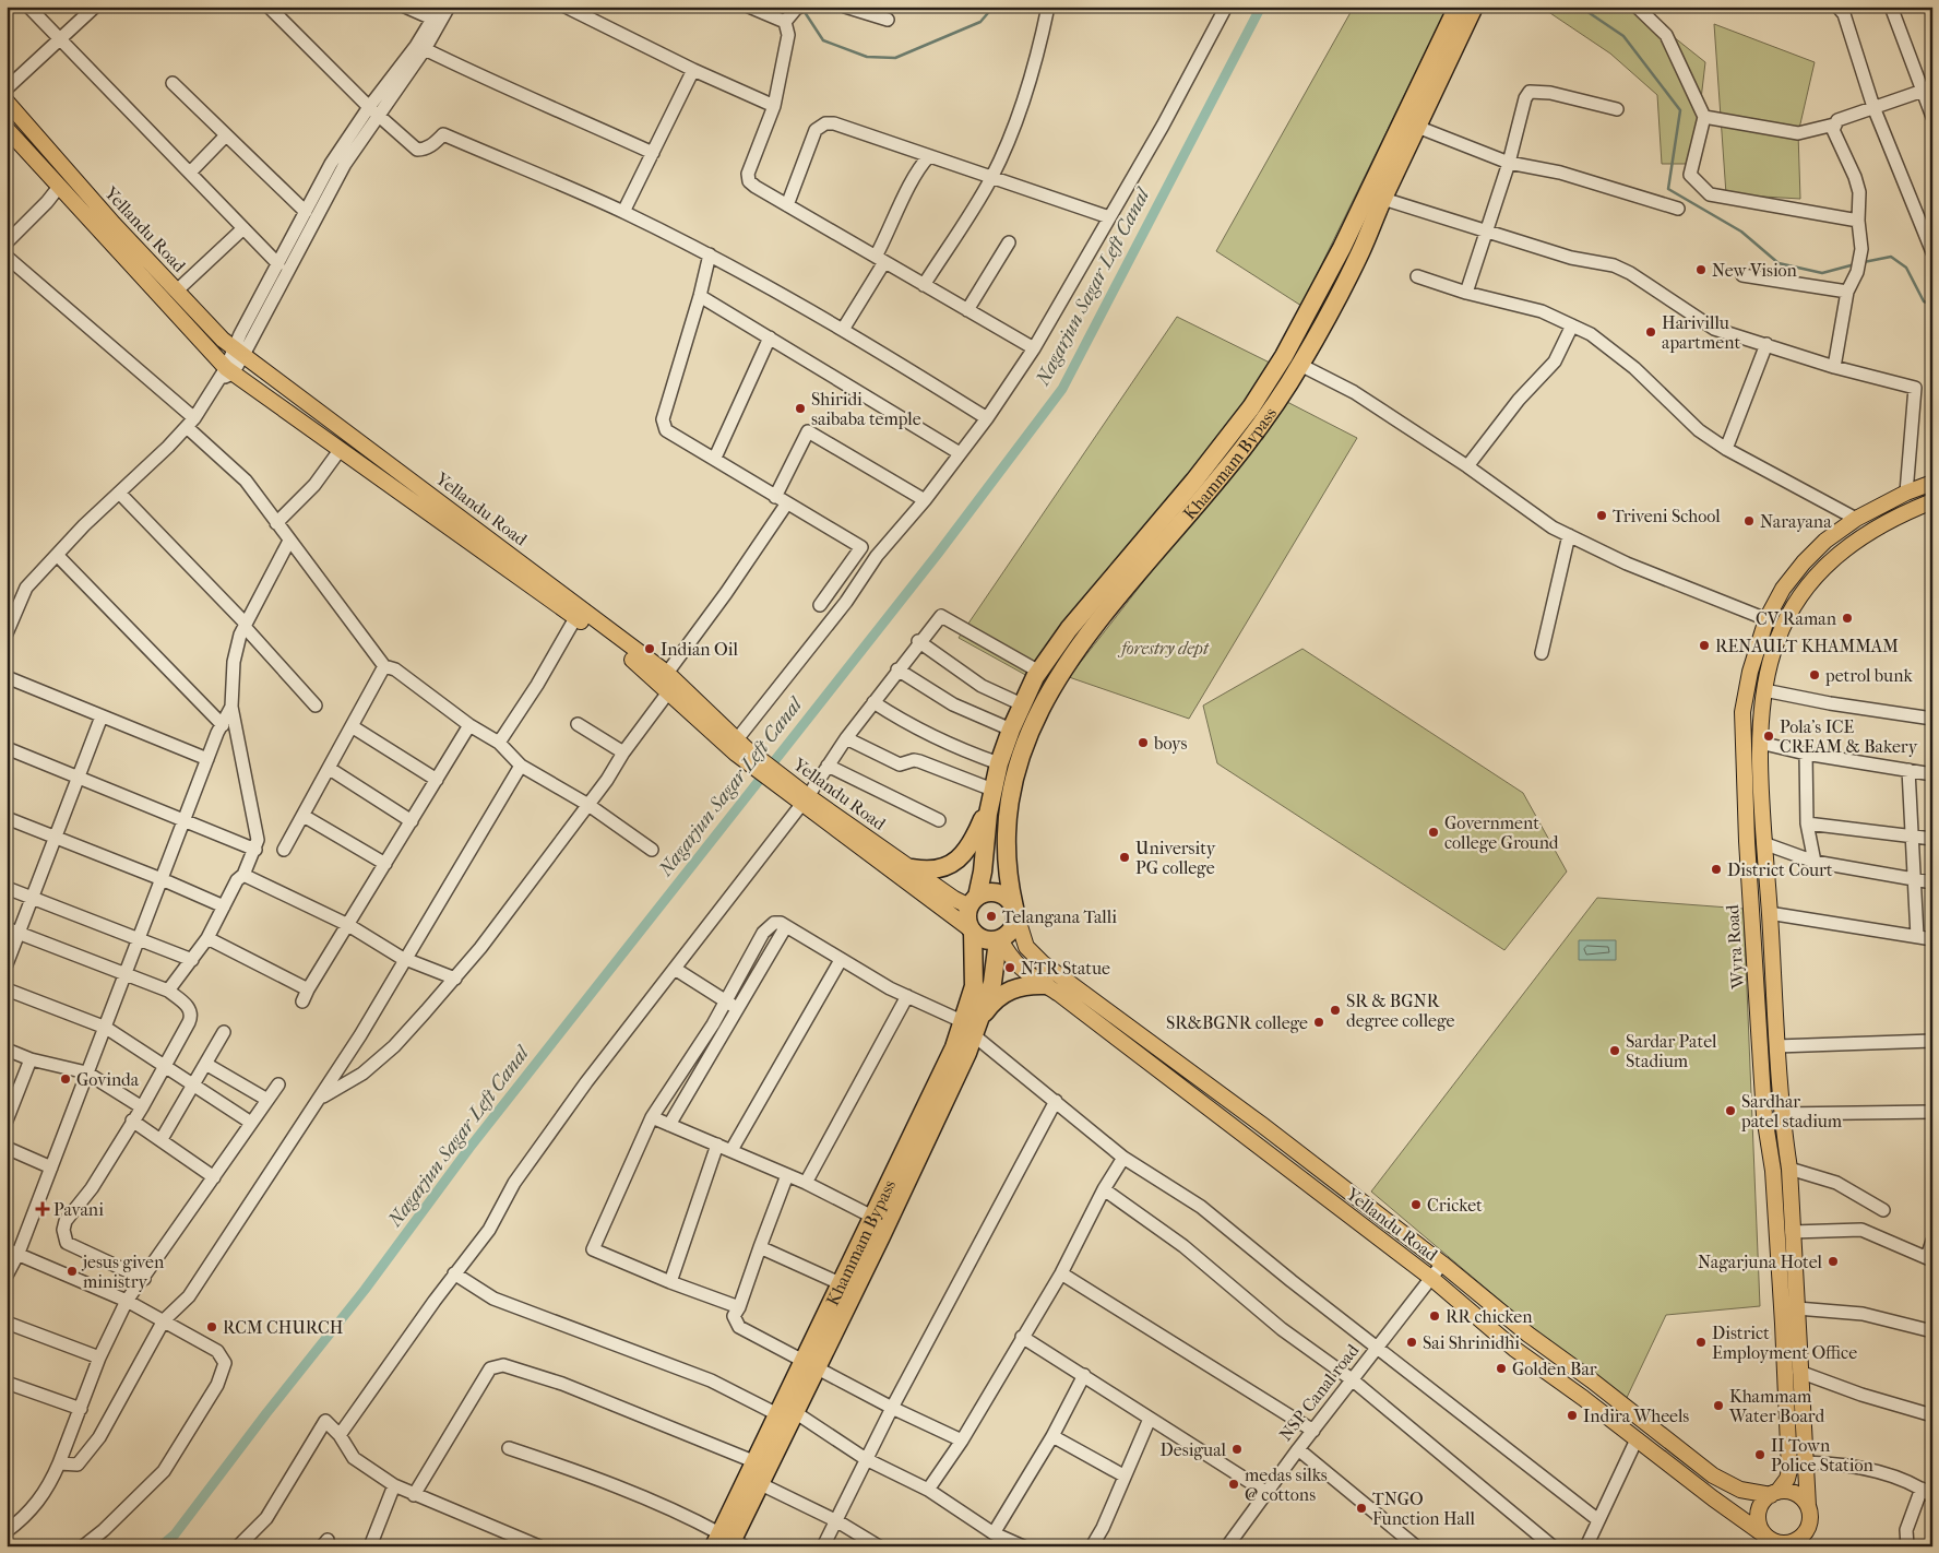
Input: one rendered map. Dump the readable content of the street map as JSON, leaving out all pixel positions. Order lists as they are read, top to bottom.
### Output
{
  "streets": {
    "highway": ["Khammam Bypass"],
    "main road": ["Yellandu Road", "Wyra Road"],
    "street": ["NSP Canal road"]
  },
  "crossings": [
    ["Yellandu Road", "Khammam Bypass"],
    ["Yellandu Road", "Wyra Road"],
    ["Yellandu Road", "NSP Canal road"]
  ],
  "water": ["Nagarjun Sagar Left Canal"],
  "parks": ["forestry dept"],
  "places": {
    "other": [
      "New Vision",
      "Harivillu apartment",
      "Shiridi saibaba temple",
      "Triveni School",
      "Narayana",
      "CV Raman",
      "RENAULT KHAMMAM",
      "Indian Oil",
      "petrol bunk",
      "Pola's ICE CREAM & Bakery",
      "boys",
      "Government college Ground",
      "University PG college",
      "District Court",
      "Telangana Talli",
      "NTR Statue",
      "SR & BGNR degree college",
      "SR&BGNR college",
      "Sardar Patel Stadium",
      "Govinda",
      "Sardhar patel stadium",
      "Cricket",
      "Nagarjuna Hotel",
      "jesus given ministry",
      "RR chicken",
      "RCM CHURCH",
      "Sai Shrinidhi",
      "District Employment Office",
      "Golden Bar",
      "Khammam Water Board",
      "Indira Wheels",
      "Desigual",
      "II Town Police Station",
      "medas silks @ cottons",
      "TNGO Function Hall"
    ],
    "health": ["Pavani"]
  }
}
